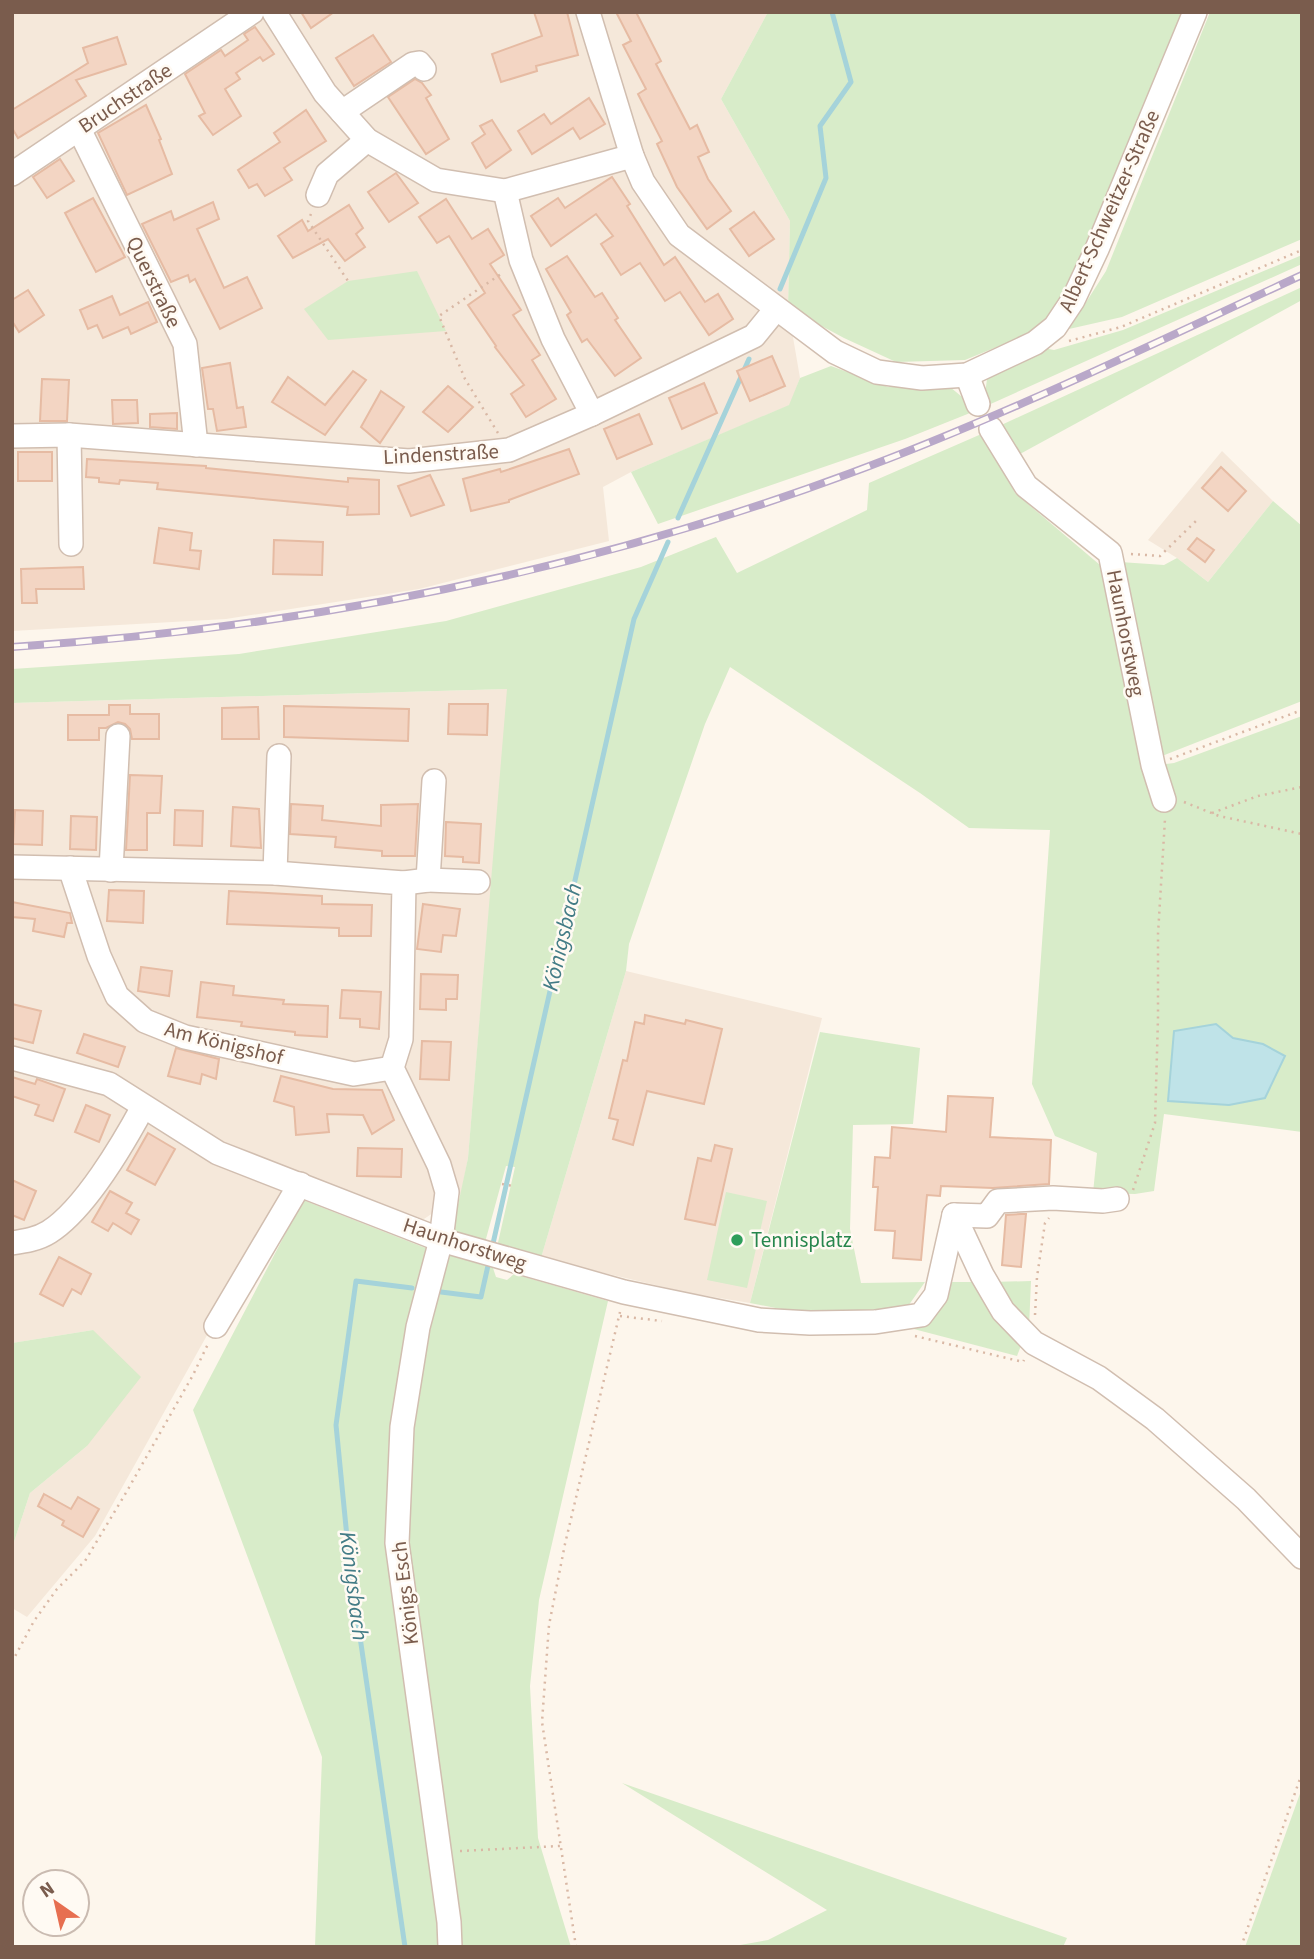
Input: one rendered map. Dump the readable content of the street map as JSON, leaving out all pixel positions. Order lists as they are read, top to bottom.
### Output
{
  "streets": {
    "street": [
      "Bruchstraße",
      "Albert-Schweitzer-Straße",
      "Querstraße",
      "Lindenstraße",
      "Haunhorstweg",
      "Am Königshof",
      "Königs Esch"
    ]
  },
  "crossings": [
    ["Bruchstraße", "Querstraße"],
    ["Albert-Schweitzer-Straße", "Lindenstraße"],
    ["Querstraße", "Lindenstraße"],
    ["Haunhorstweg", "Königs Esch"]
  ],
  "water": ["Königsbach"],
  "places": ["Tennisplatz"],
  "north": "top left"
}
